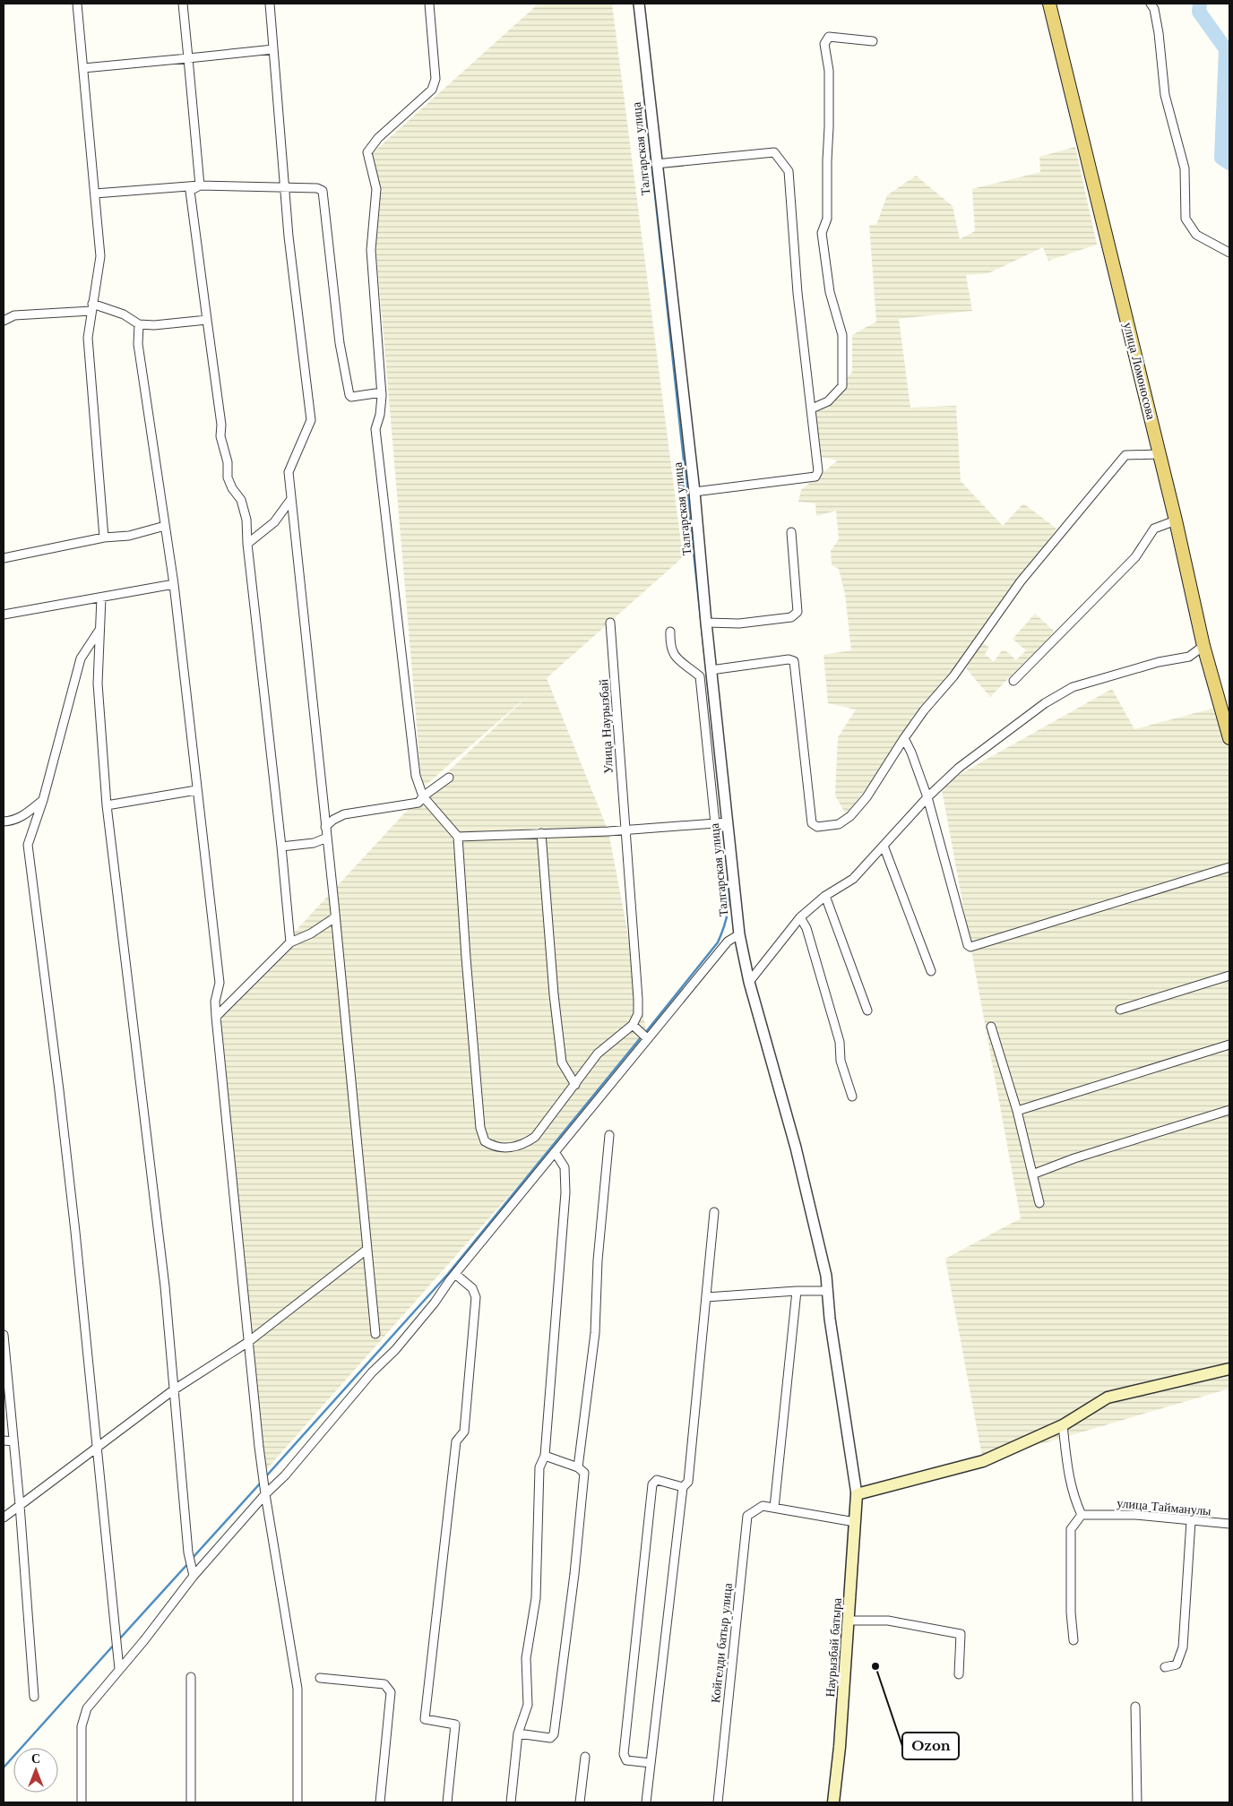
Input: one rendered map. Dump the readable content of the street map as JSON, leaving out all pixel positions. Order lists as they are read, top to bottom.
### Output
{
  "streets": {
    "main road": ["улица Ломоносова", "Наурызбай батыра"],
    "street": [
      "Талгарская улица",
      "Улица Наурызбай",
      "улица Тайманулы",
      "Койгелди батыр улица"
    ]
  },
  "crossings": [
    ["Талгарская улица", "Наурызбай батыра"]
  ],
  "places": ["Ozon"],
  "north": "top"
}
